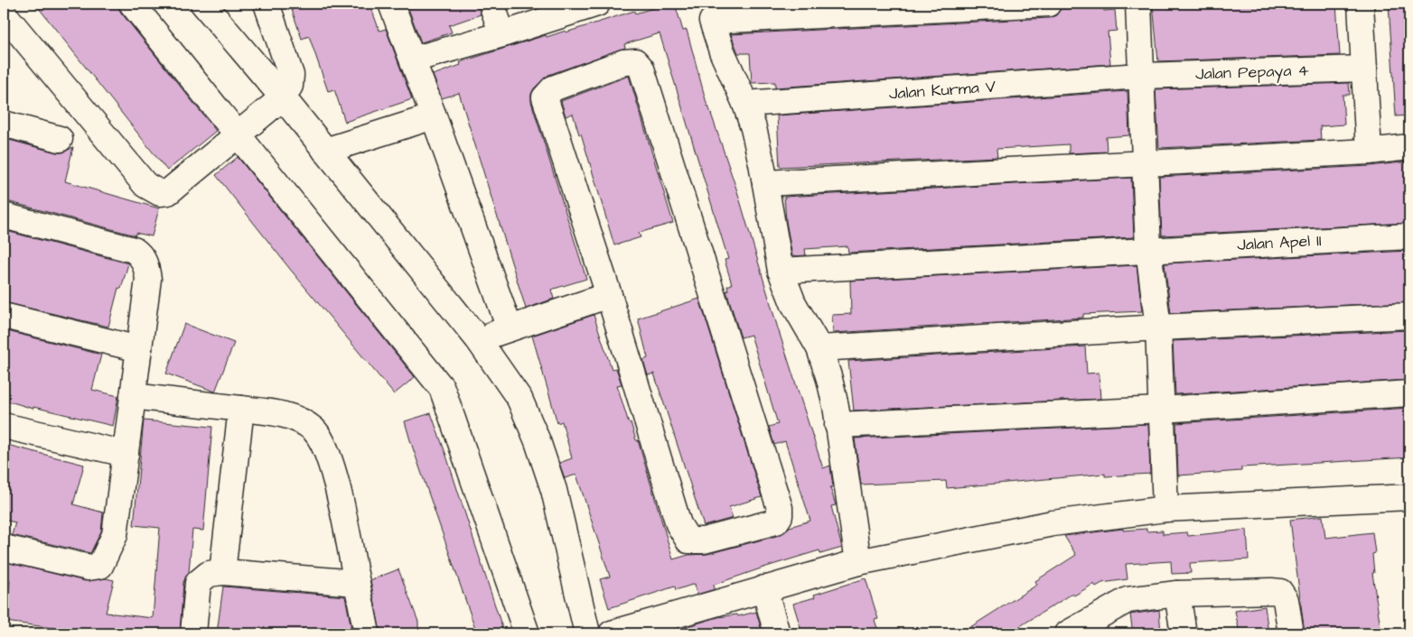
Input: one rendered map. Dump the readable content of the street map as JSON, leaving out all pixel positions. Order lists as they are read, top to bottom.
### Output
{
  "streets": {
    "street": ["Jalan Pepaya 4", "Jalan Kurma V", "Jalan Apel II"]
  },
  "crossings": [
    ["Jalan Pepaya 4", "Jalan Kurma V"]
  ]
}
